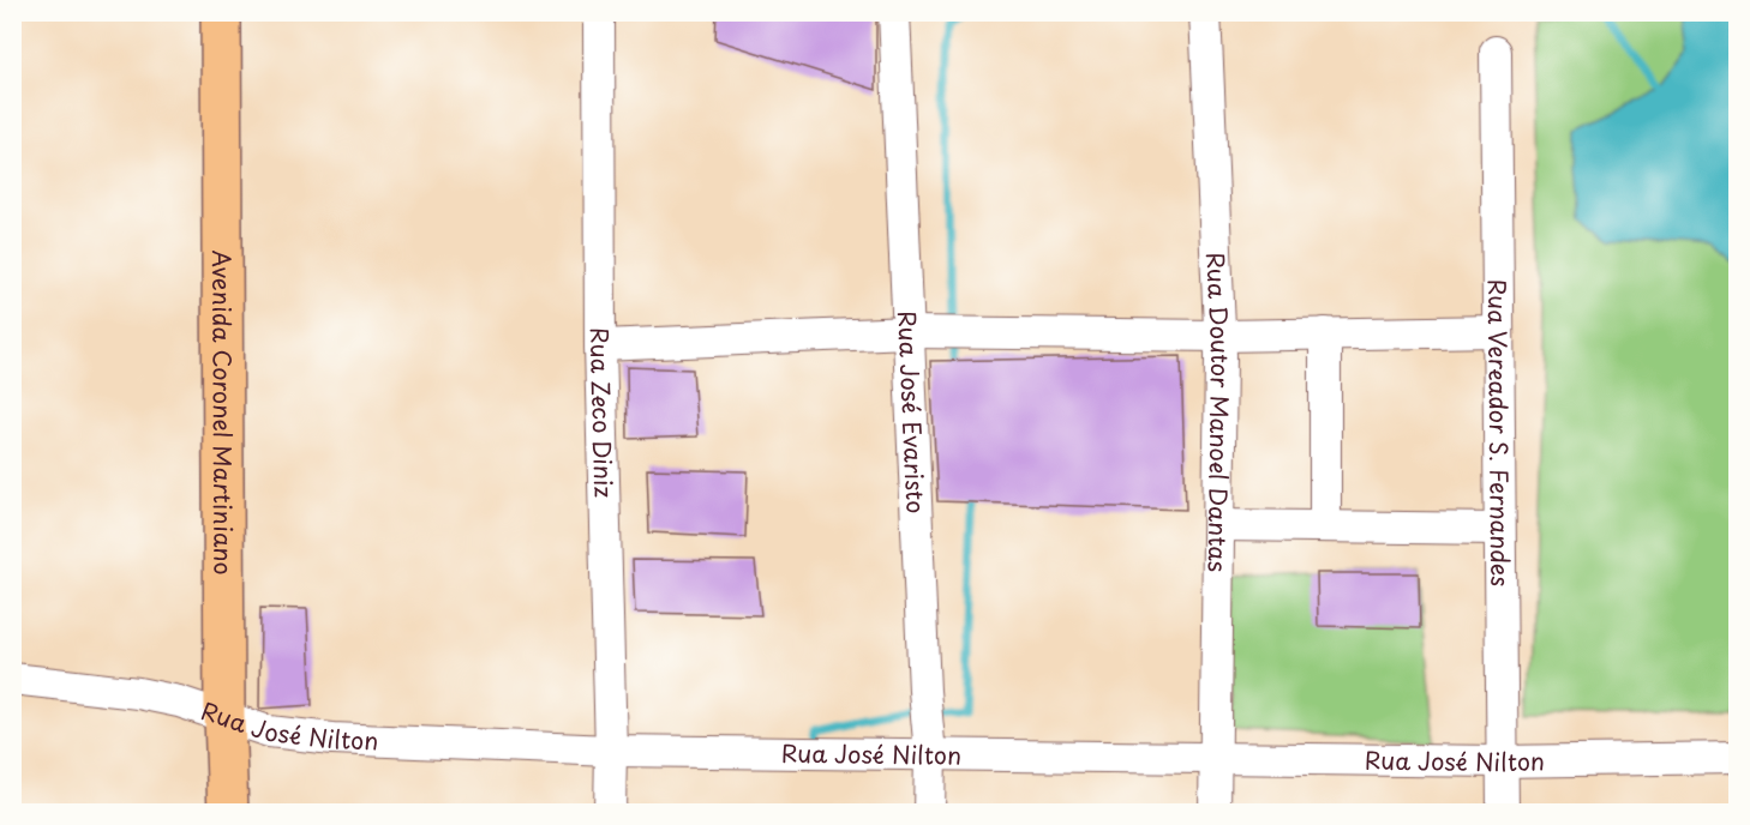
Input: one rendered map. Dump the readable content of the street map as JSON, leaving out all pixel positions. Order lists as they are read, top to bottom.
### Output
{
  "streets": {
    "main road": ["Avenida Coronel Martiniano"],
    "street": [
      "Rua Zeco Diniz",
      "Rua José Evaristo",
      "Rua Doutor Manoel Dantas",
      "Rua Vereador S. Fernandes",
      "Rua José Nilton"
    ]
  },
  "crossings": [
    ["Avenida Coronel Martiniano", "Rua José Nilton"],
    ["Rua Zeco Diniz", "Rua José Nilton"],
    ["Rua José Evaristo", "Rua José Nilton"],
    ["Rua Doutor Manoel Dantas", "Rua José Nilton"],
    ["Rua Vereador S. Fernandes", "Rua José Nilton"]
  ]
}
